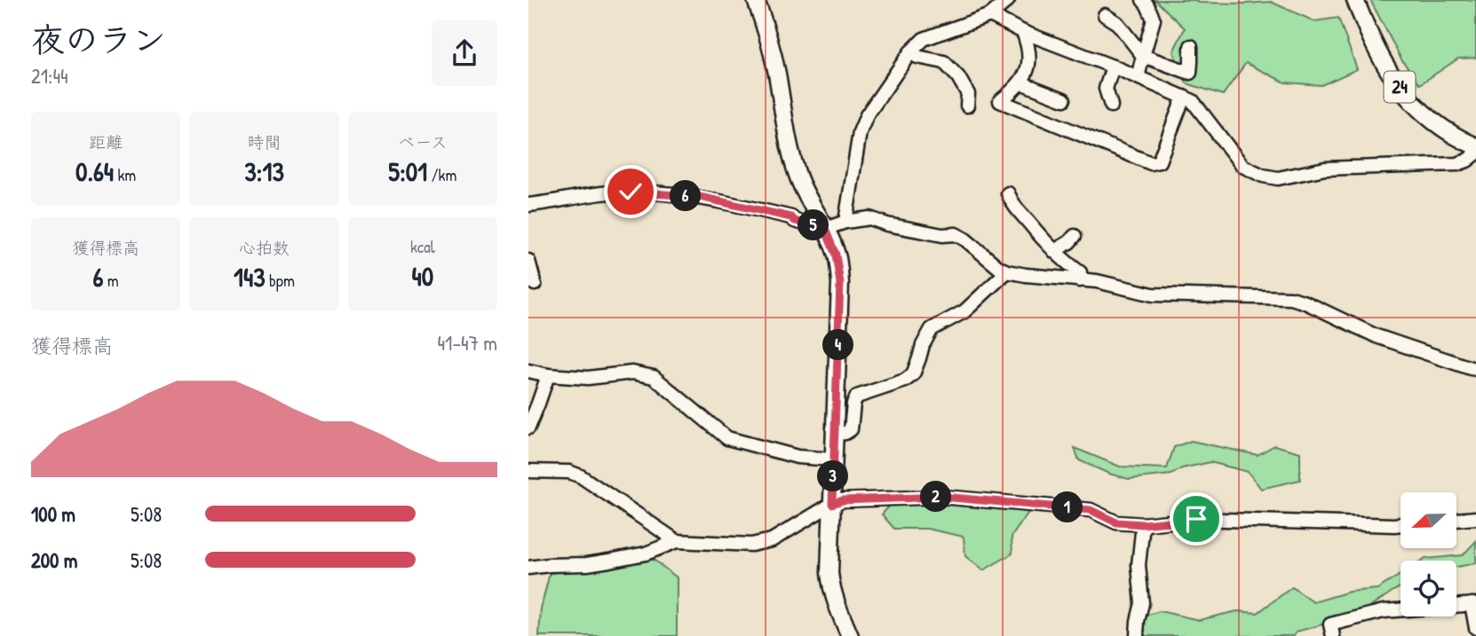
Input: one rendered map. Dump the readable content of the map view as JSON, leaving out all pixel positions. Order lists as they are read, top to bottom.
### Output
{
  "streets": {
    "main road": ["24"]
  },
  "north": "left",
  "page": {
    "heading": ["夜のラン", "21:44"],
    "stats": [
      ["距離", "0.64 km"],
      ["時間", "3:13"],
      ["ペース", "5:01 /km"],
      ["獲得標高", "6 m"],
      ["心拍数", "143 bpm"],
      ["kcal", "40"]
    ],
    "pins": [
      "6",
      "5",
      "4",
      "3",
      "2",
      "1"
    ],
    "chart": ["獲得標高", "41–47 m"],
    "list": [
      {
        "name": "100 m",
        "note": "5:08"
      },
      {
        "name": "200 m",
        "note": "5:08"
      }
    ]
  }
}
